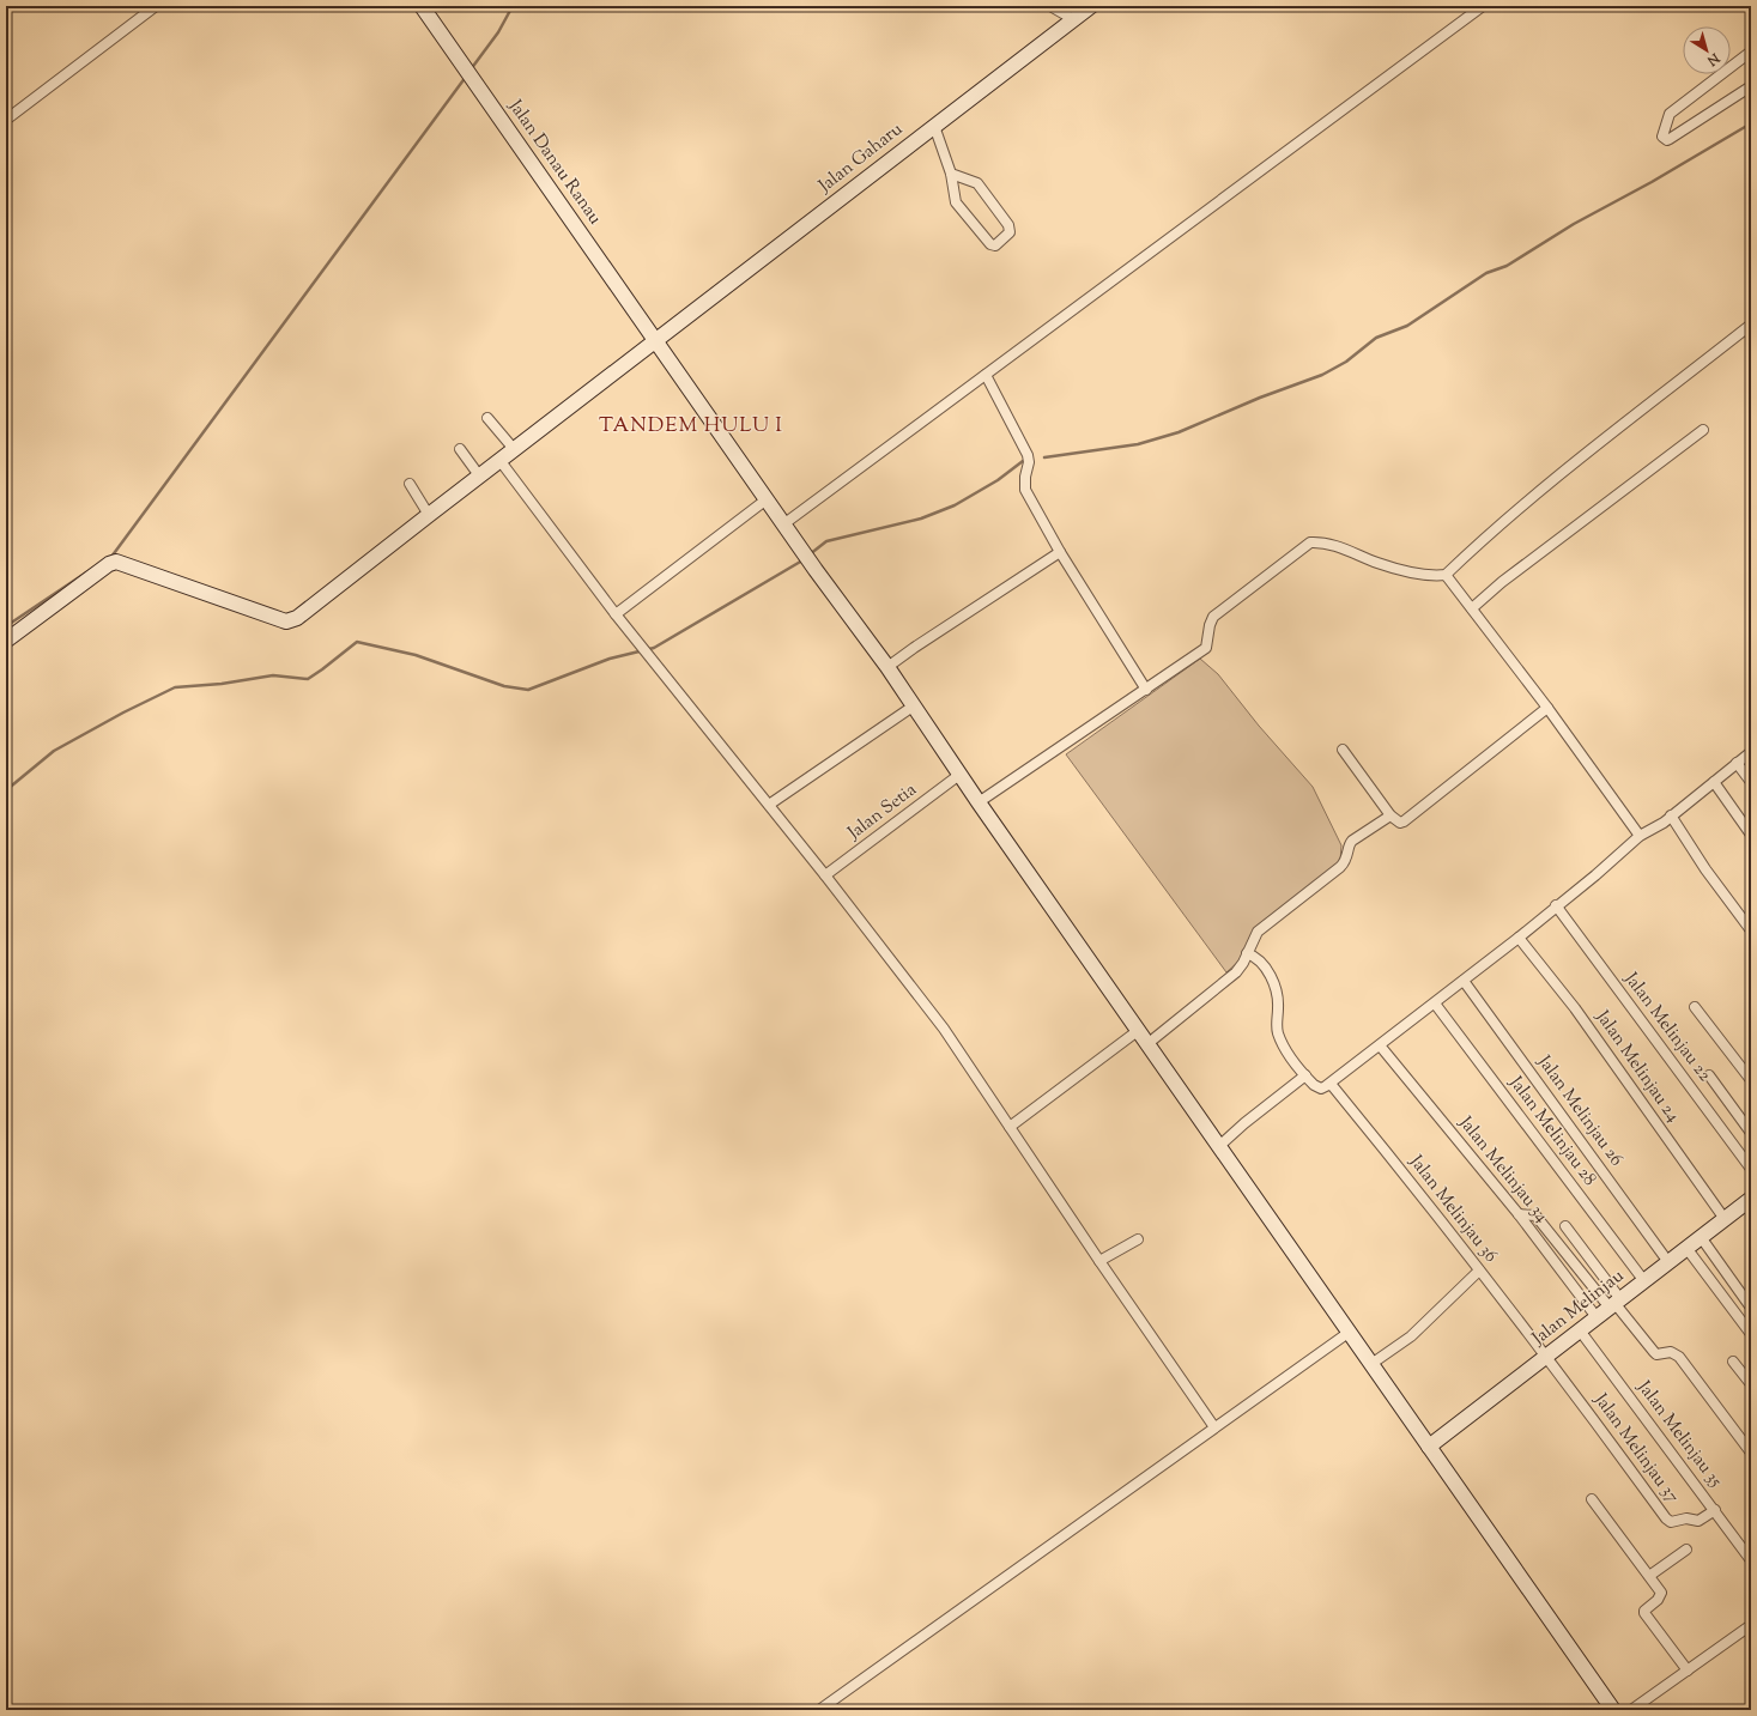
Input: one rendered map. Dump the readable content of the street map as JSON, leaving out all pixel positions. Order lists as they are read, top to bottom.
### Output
{
  "streets": {
    "street": [
      "Jalan Gaharu",
      "Jalan Danau Ranau",
      "Jalan Setia",
      "Jalan Melinjau 22",
      "Jalan Melinjau 24",
      "Jalan Melinjau 26",
      "Jalan Melinjau 28",
      "Jalan Melinjau 34",
      "Jalan Melinjau 36",
      "Jalan Melinjau",
      "Jalan Melinjau 35",
      "Jalan Melinjau 37"
    ]
  },
  "crossings": [
    ["Jalan Gaharu", "Jalan Danau Ranau"],
    ["Jalan Danau Ranau", "Jalan Setia"],
    ["Jalan Danau Ranau", "Jalan Melinjau"],
    ["Jalan Melinjau 24", "Jalan Melinjau"],
    ["Jalan Melinjau 26", "Jalan Melinjau"],
    ["Jalan Melinjau 28", "Jalan Melinjau"],
    ["Jalan Melinjau 34", "Jalan Melinjau"],
    ["Jalan Melinjau 36", "Jalan Melinjau"],
    ["Jalan Melinjau 36", "Jalan Melinjau 37"],
    ["Jalan Melinjau", "Jalan Melinjau 35"],
    ["Jalan Melinjau", "Jalan Melinjau 37"],
    ["Jalan Melinjau 35", "Jalan Melinjau 37"]
  ],
  "districts": ["TANDEM HULU I"],
  "north": "bottom right"
}
